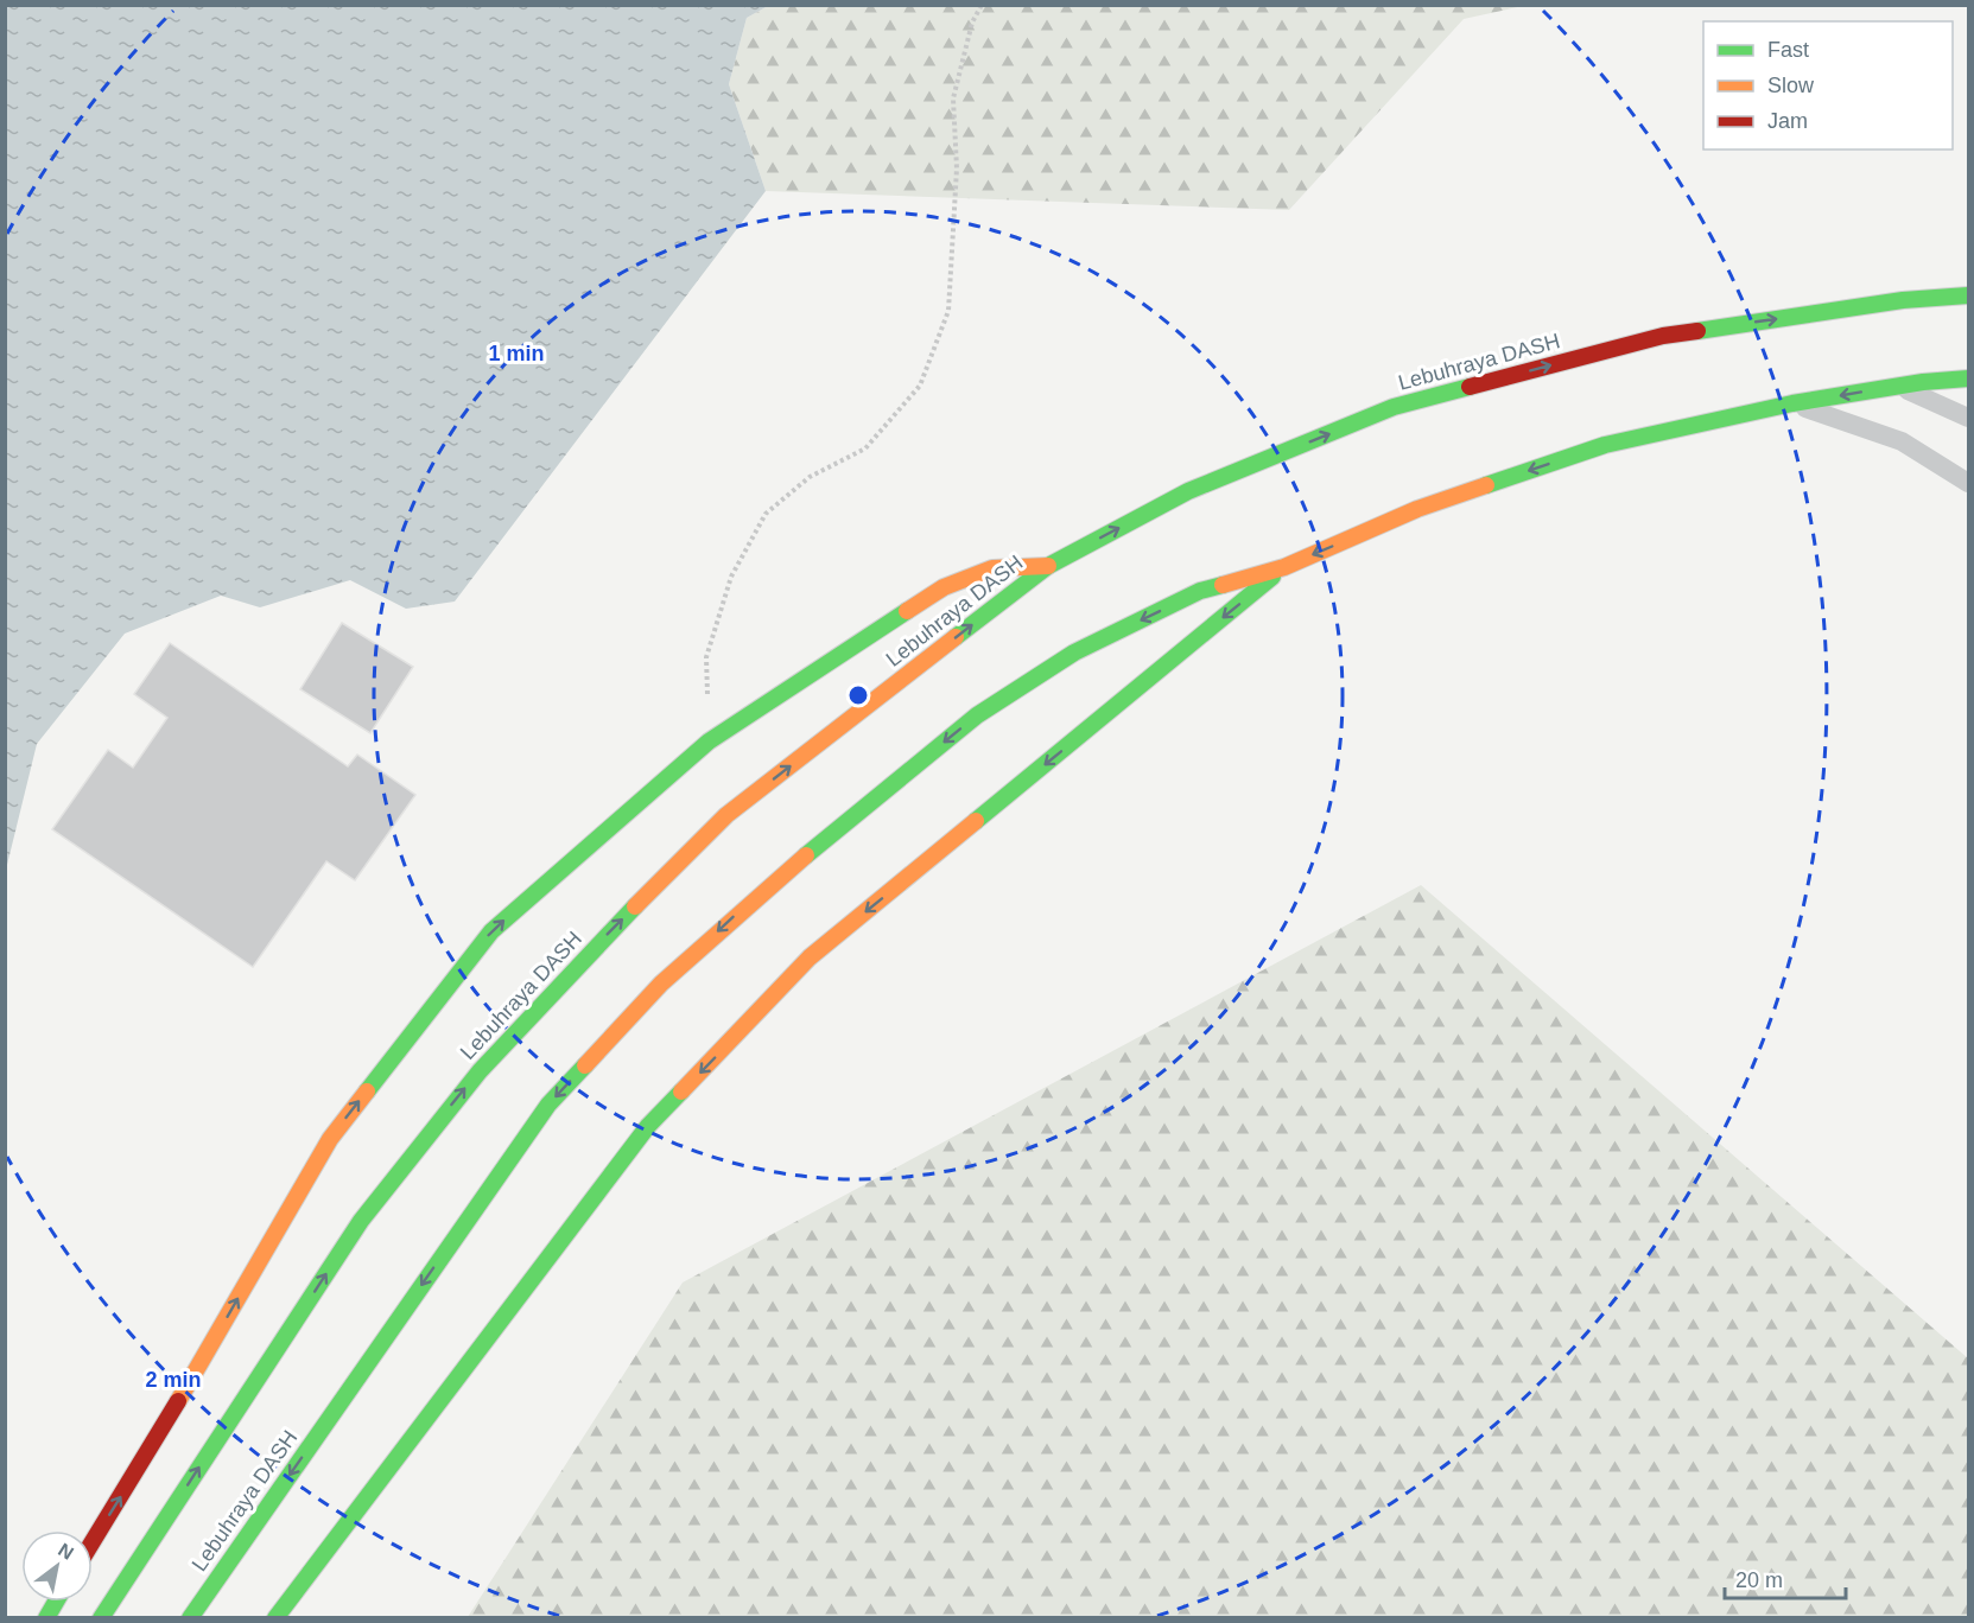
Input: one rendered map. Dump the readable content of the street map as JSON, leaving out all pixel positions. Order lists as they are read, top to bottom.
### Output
{
  "streets": {
    "highway": ["Lebuhraya DASH"]
  },
  "legend": ["Fast", "Slow", "Jam"],
  "scale_bar": "20 m",
  "north": "top right",
  "rings": ["1 min", "2 min"]
}
